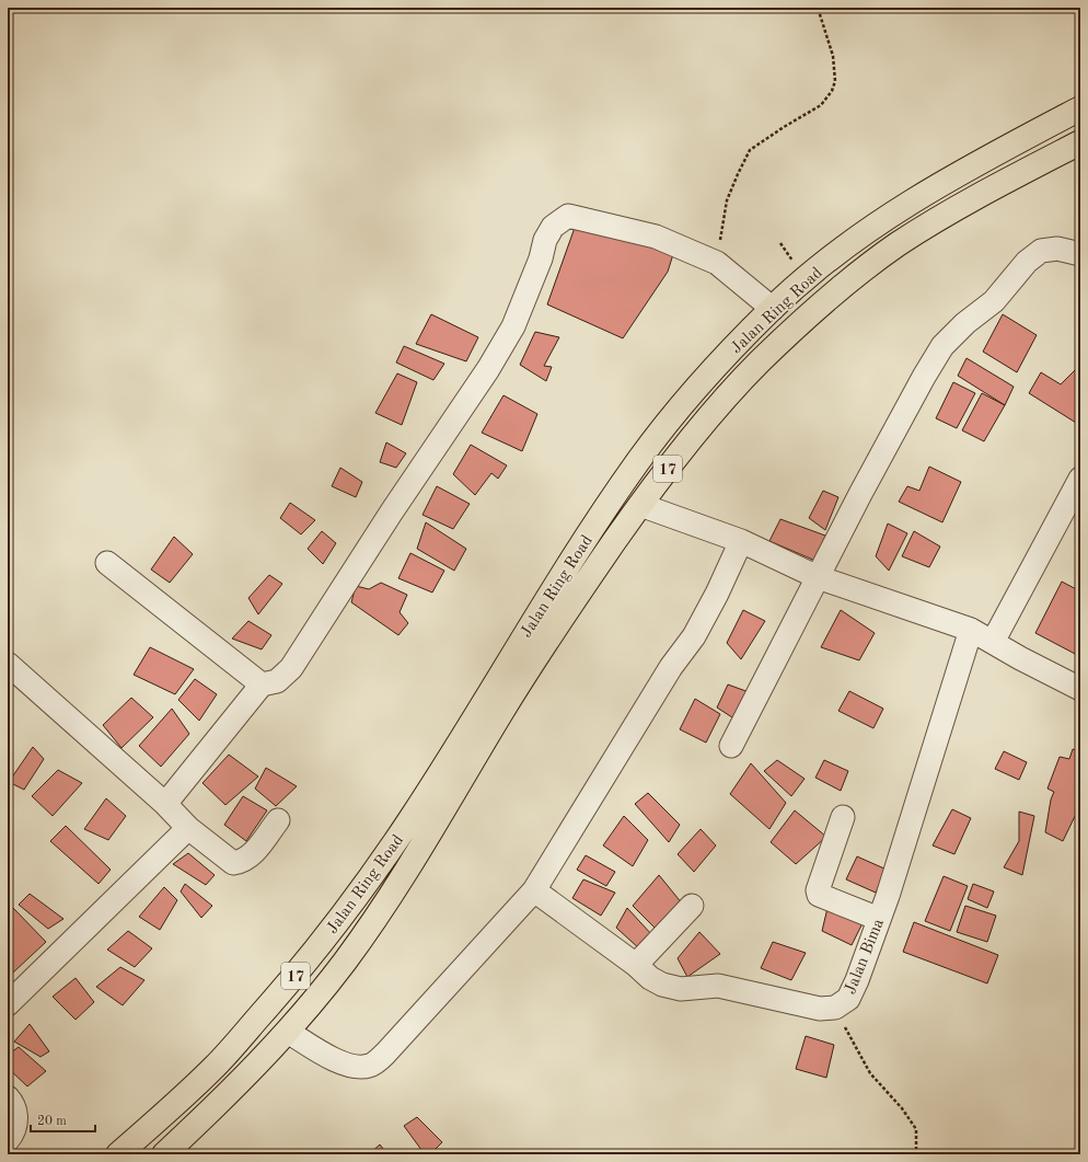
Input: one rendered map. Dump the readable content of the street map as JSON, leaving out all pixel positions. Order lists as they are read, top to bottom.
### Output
{
  "streets": {
    "highway": ["Jalan Ring Road", "17"],
    "street": ["Jalan Bima"]
  },
  "scale_bar": "20 m"
}
